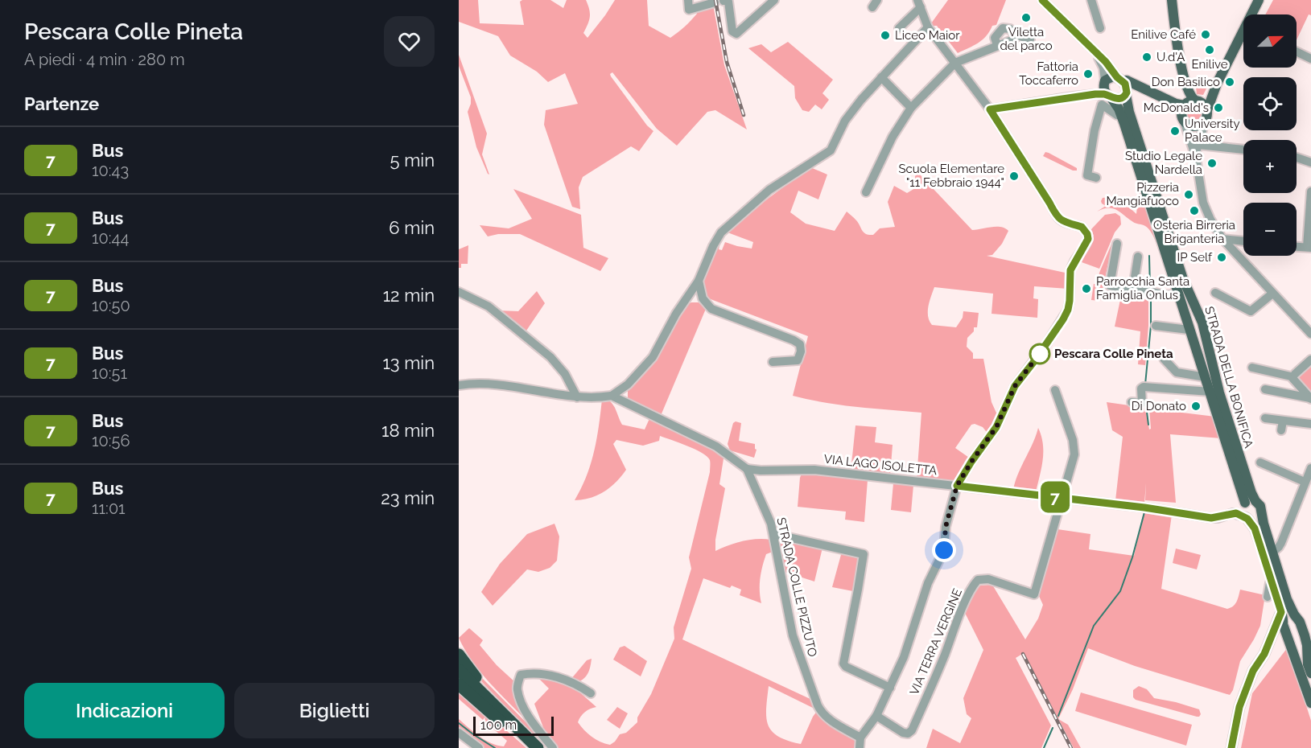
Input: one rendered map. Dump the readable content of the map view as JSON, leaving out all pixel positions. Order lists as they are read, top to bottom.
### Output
{
  "streets": {
    "main road": ["STRADA DELLA BONIFICA"],
    "street": ["VIA LAGO ISOLETTA", "STRADA COLLE PIZZUTO", "VIA TERRA VERGINE"]
  },
  "crossings": [
    ["STRADA DELLA BONIFICA", "VIA LAGO ISOLETTA"],
    ["VIA LAGO ISOLETTA", "STRADA COLLE PIZZUTO"],
    ["VIA LAGO ISOLETTA", "VIA TERRA VERGINE"]
  ],
  "places": [
    "Viletta del parco",
    "Enilive Café",
    "Liceo Maior",
    "Enilive",
    "U.d'A",
    "Fattoria Toccaferro",
    "Don Basilico",
    "McDonald's",
    "University Palace",
    "Studio Legale Nardella",
    "Scuola Elementare \"11 Febbraio 1944\"",
    "Pizzeria Mangiafuoco",
    "Osteria Birreria Briganteria",
    "IP Self",
    "Parrocchia Santa Famiglia Onlus",
    "Pescara Colle Pineta",
    "Di Donato"
  ],
  "lines": ["bus line 7"],
  "scale_bar": "100 m",
  "north": "right",
  "page": {
    "heading": [
      ["Pescara Colle Pineta", "A piedi · 4 min · 280 m"],
      "Partenze"
    ],
    "on_map": "7",
    "map_buttons": ["+", "−"],
    "list": [
      {
        "mark": "7",
        "name": "Bus",
        "note": "10:43",
        "value": "5 min"
      },
      {
        "mark": "7",
        "name": "Bus",
        "note": "10:44",
        "value": "6 min"
      },
      {
        "mark": "7",
        "name": "Bus",
        "note": "10:50",
        "value": "12 min"
      },
      {
        "mark": "7",
        "name": "Bus",
        "note": "10:51",
        "value": "13 min"
      },
      {
        "mark": "7",
        "name": "Bus",
        "note": "10:56",
        "value": "18 min"
      },
      {
        "mark": "7",
        "name": "Bus",
        "note": "11:01",
        "value": "23 min"
      }
    ],
    "buttons": ["Indicazioni", "Biglietti"],
    "scale": "100 m"
  }
}
